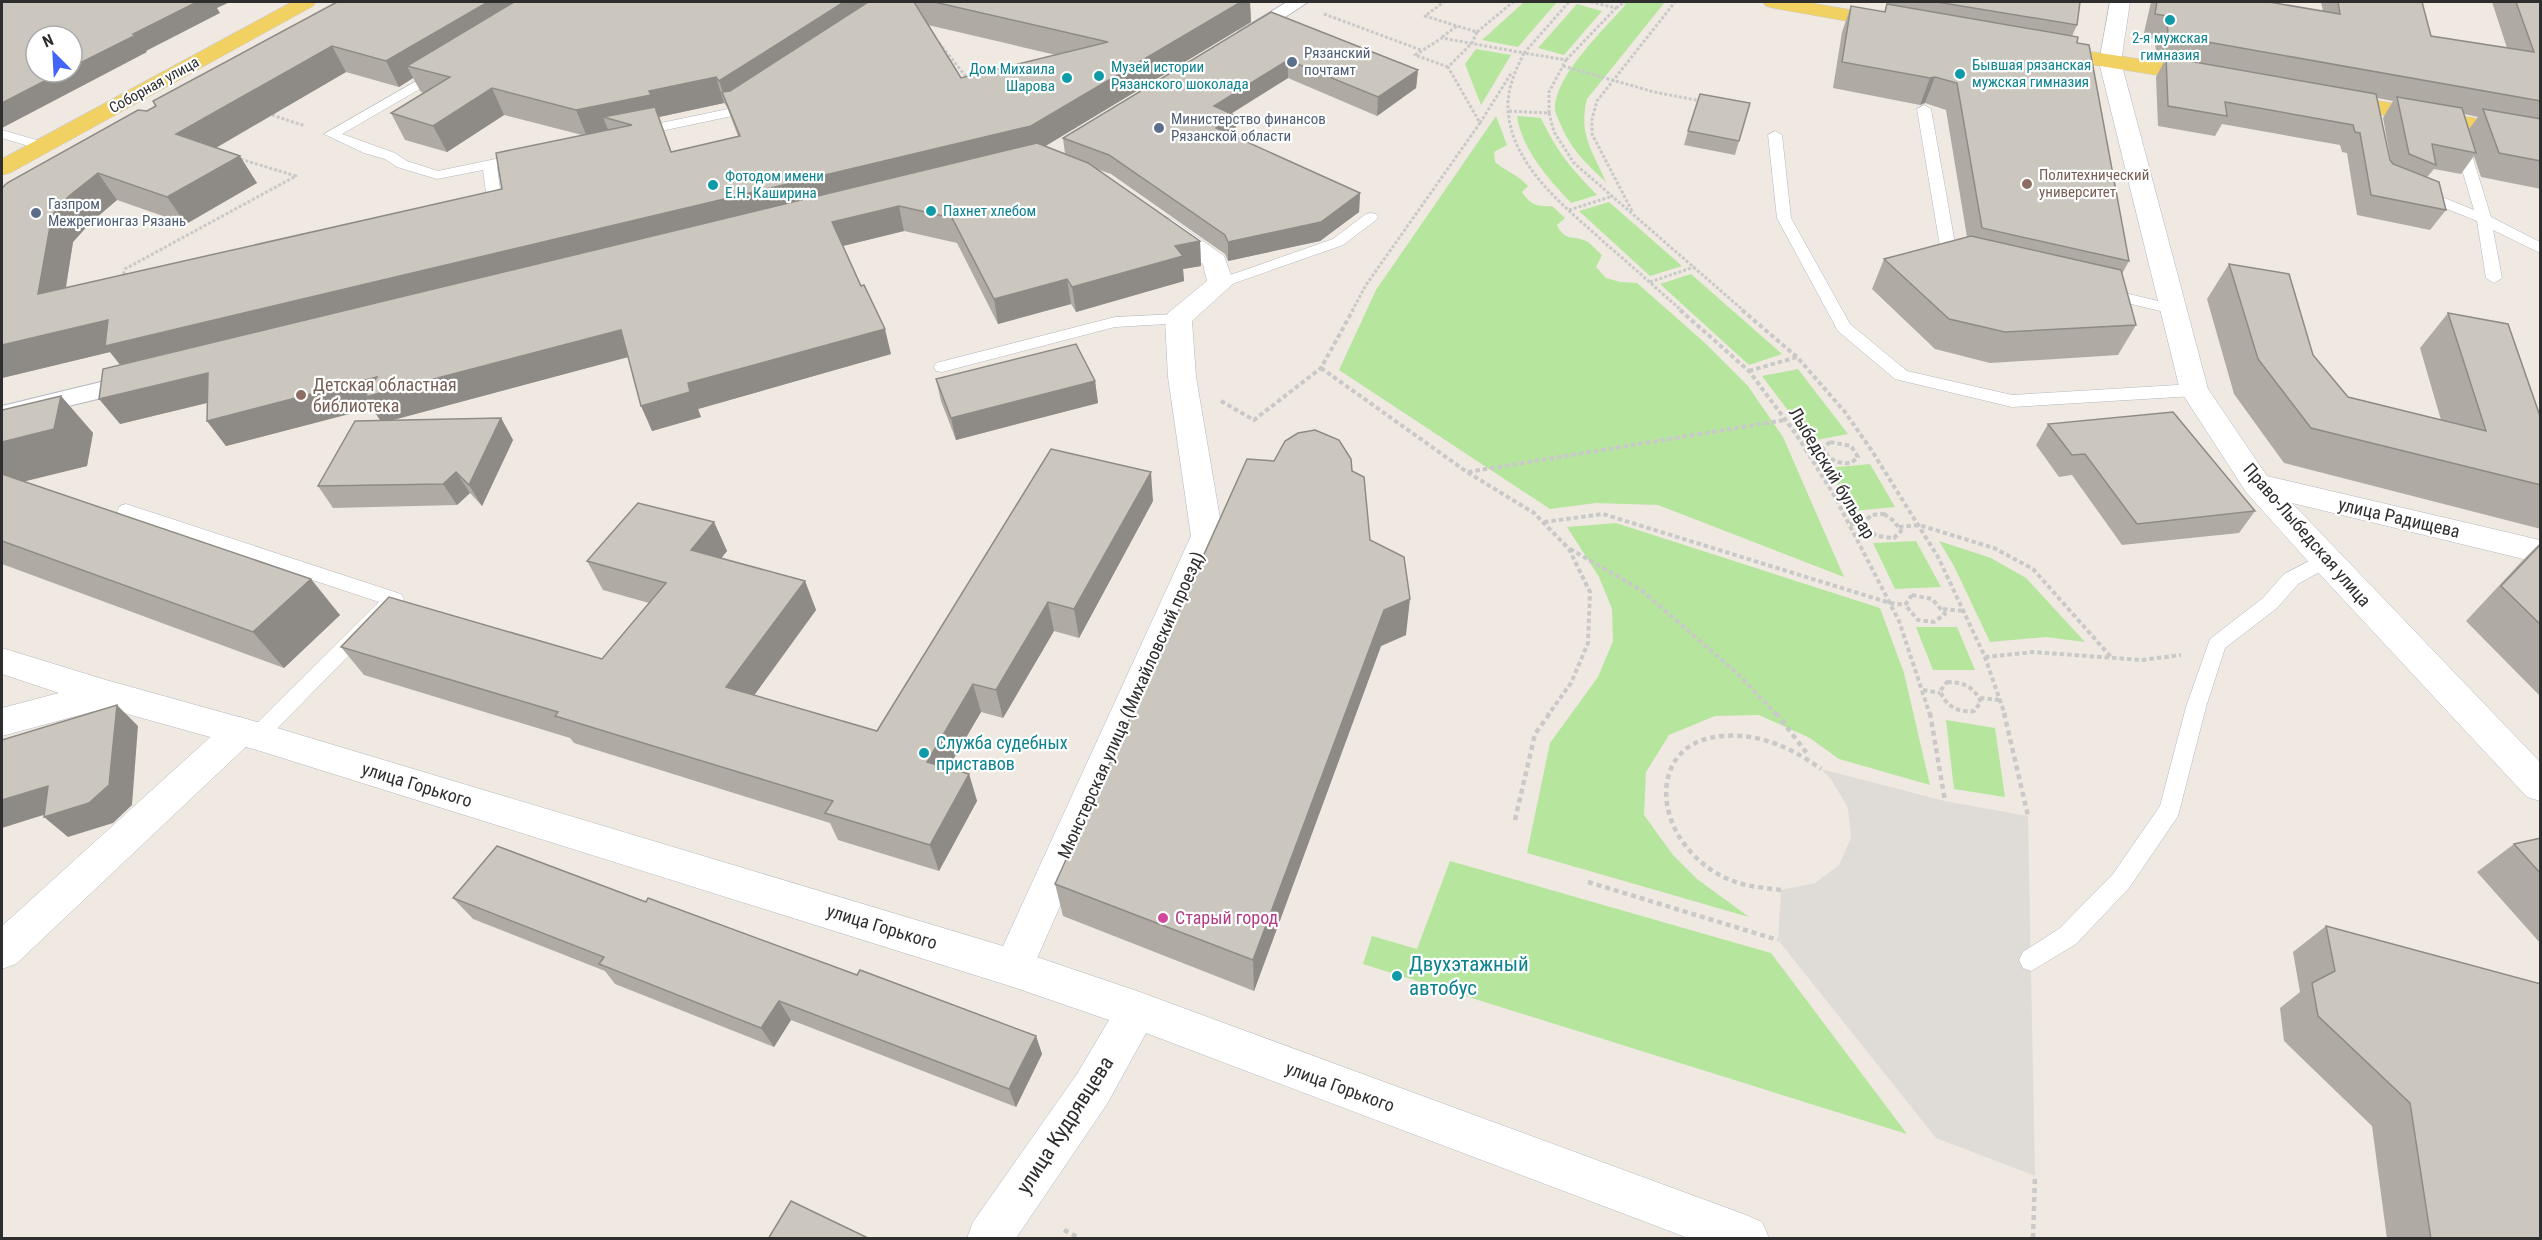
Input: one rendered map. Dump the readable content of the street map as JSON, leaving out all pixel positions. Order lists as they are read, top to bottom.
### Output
{
  "streets": {
    "main road": ["Соборная улица"],
    "street": [
      "улица Радищева",
      "Право-Лыбедская улица",
      "Мюнстерская улица (Михайловский проезд)",
      "улица Горького",
      "улица Кудрявцева"
    ],
    "path": ["Лыбедский бульвар"]
  },
  "crossings": [
    ["улица Радищева", "Право-Лыбедская улица"],
    ["Мюнстерская улица (Михайловский проезд)", "улица Горького"],
    ["улица Горького", "улица Кудрявцева"]
  ],
  "places": [
    "2-я мужская гимназия",
    "Рязанский почтамт",
    "Бывшая рязанская мужская гимназия",
    "Музей истории Рязанского шоколада",
    "Дом Михаила Шарова",
    "Министерство финансов Рязанской области",
    "Политехнический университет",
    "Фотодом имени Е.Н. Каширина",
    "Пахнет хлебом",
    "Газпром Межрегионгаз Рязань",
    "Детская областная библиотека",
    "Служба судебных приставов",
    "Старый город",
    "Двухэтажный автобус"
  ],
  "north": "top left"
}
